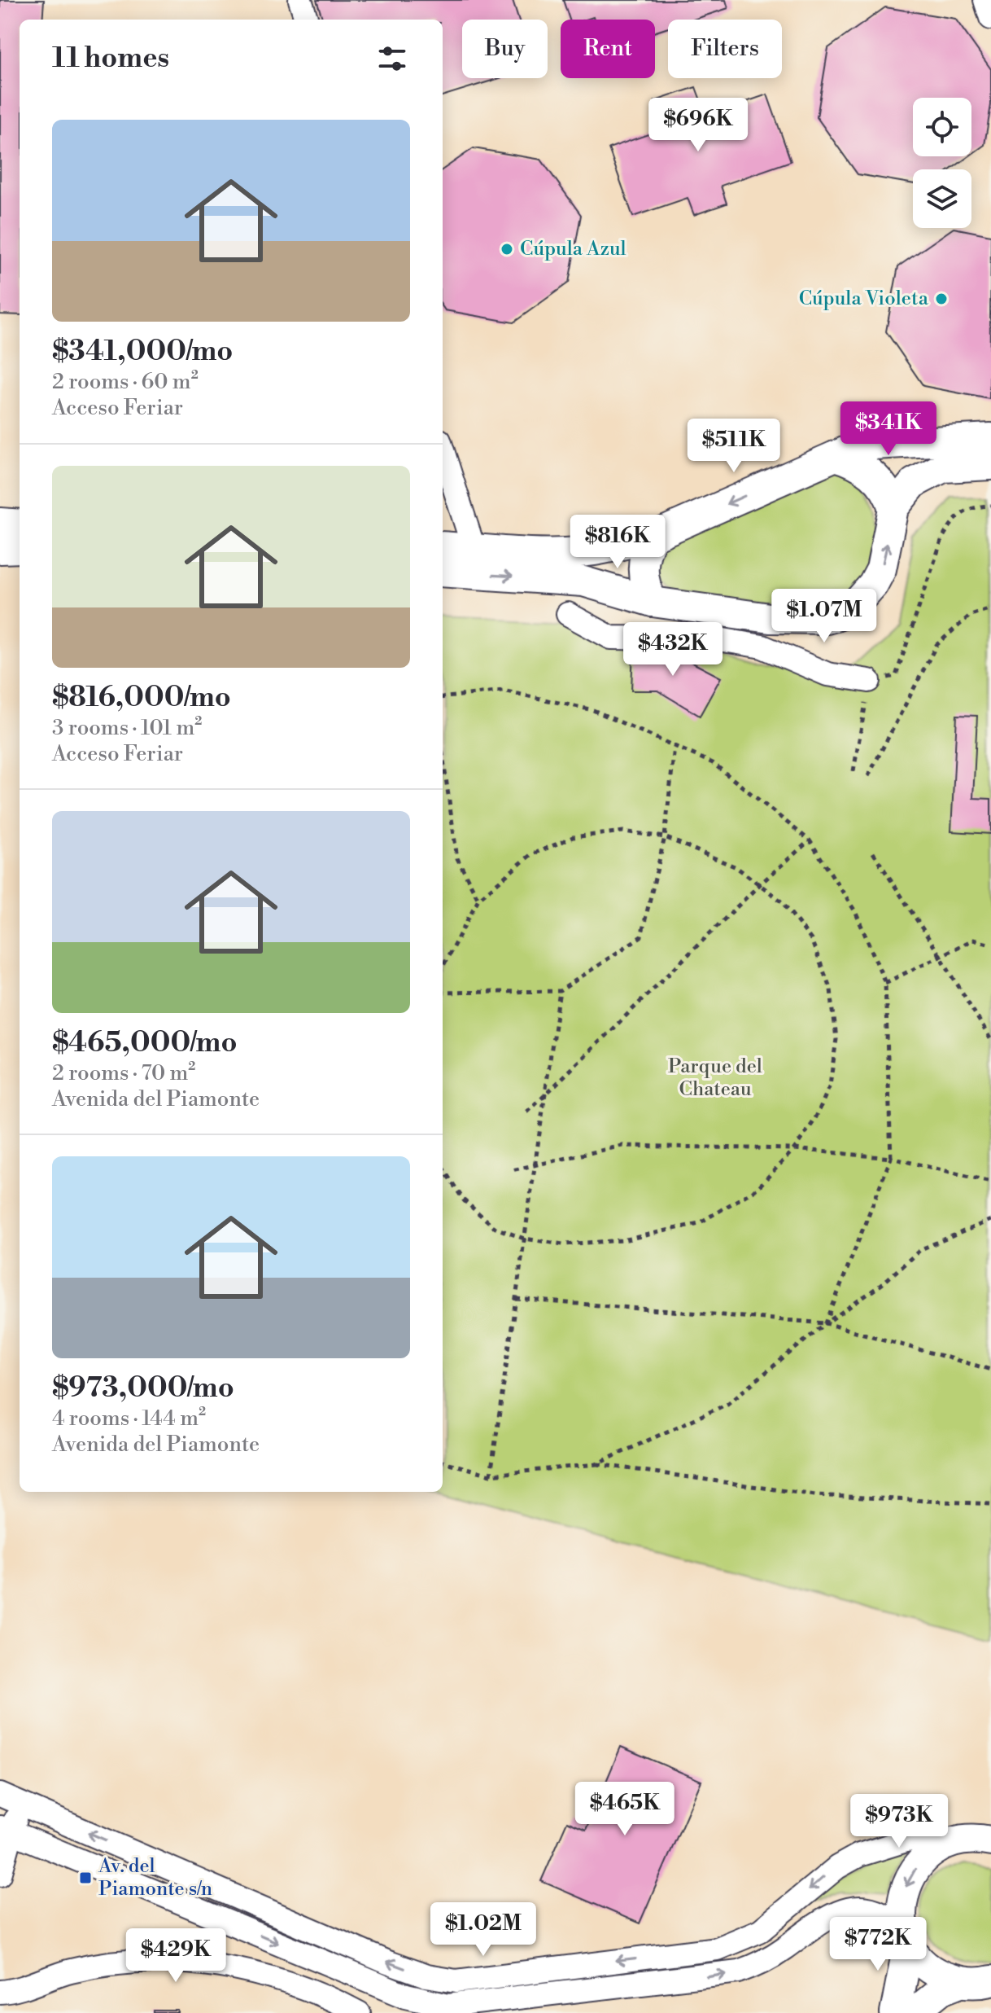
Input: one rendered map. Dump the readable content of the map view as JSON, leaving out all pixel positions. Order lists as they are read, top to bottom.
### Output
{
  "parks": ["Parque del Chateau"],
  "places": {
    "other": ["Cúpula Azul", "Cúpula Violeta"],
    "transit": ["Av. del Piamonte s/n"]
  },
  "page": {
    "chip": ["Buy", "Rent", "Filters"],
    "heading": "11 homes",
    "price": [
      "$696K",
      "$341K",
      "$511K",
      "$816K",
      "$1.07M",
      "$432K",
      "$465K",
      "$973K",
      "$1.02M",
      "$772K",
      "$429K"
    ],
    "list": [
      {
        "name": "$341,000/mo",
        "note": "2 rooms · 60 m² · Acceso Feriar"
      },
      {
        "name": "$816,000/mo",
        "note": "3 rooms · 101 m² · Acceso Feriar"
      },
      {
        "name": "$465,000/mo",
        "note": "2 rooms · 70 m² · Avenida del Piamonte"
      },
      {
        "name": "$973,000/mo",
        "note": "4 rooms · 144 m² · Avenida del Piamonte"
      }
    ]
  }
}
